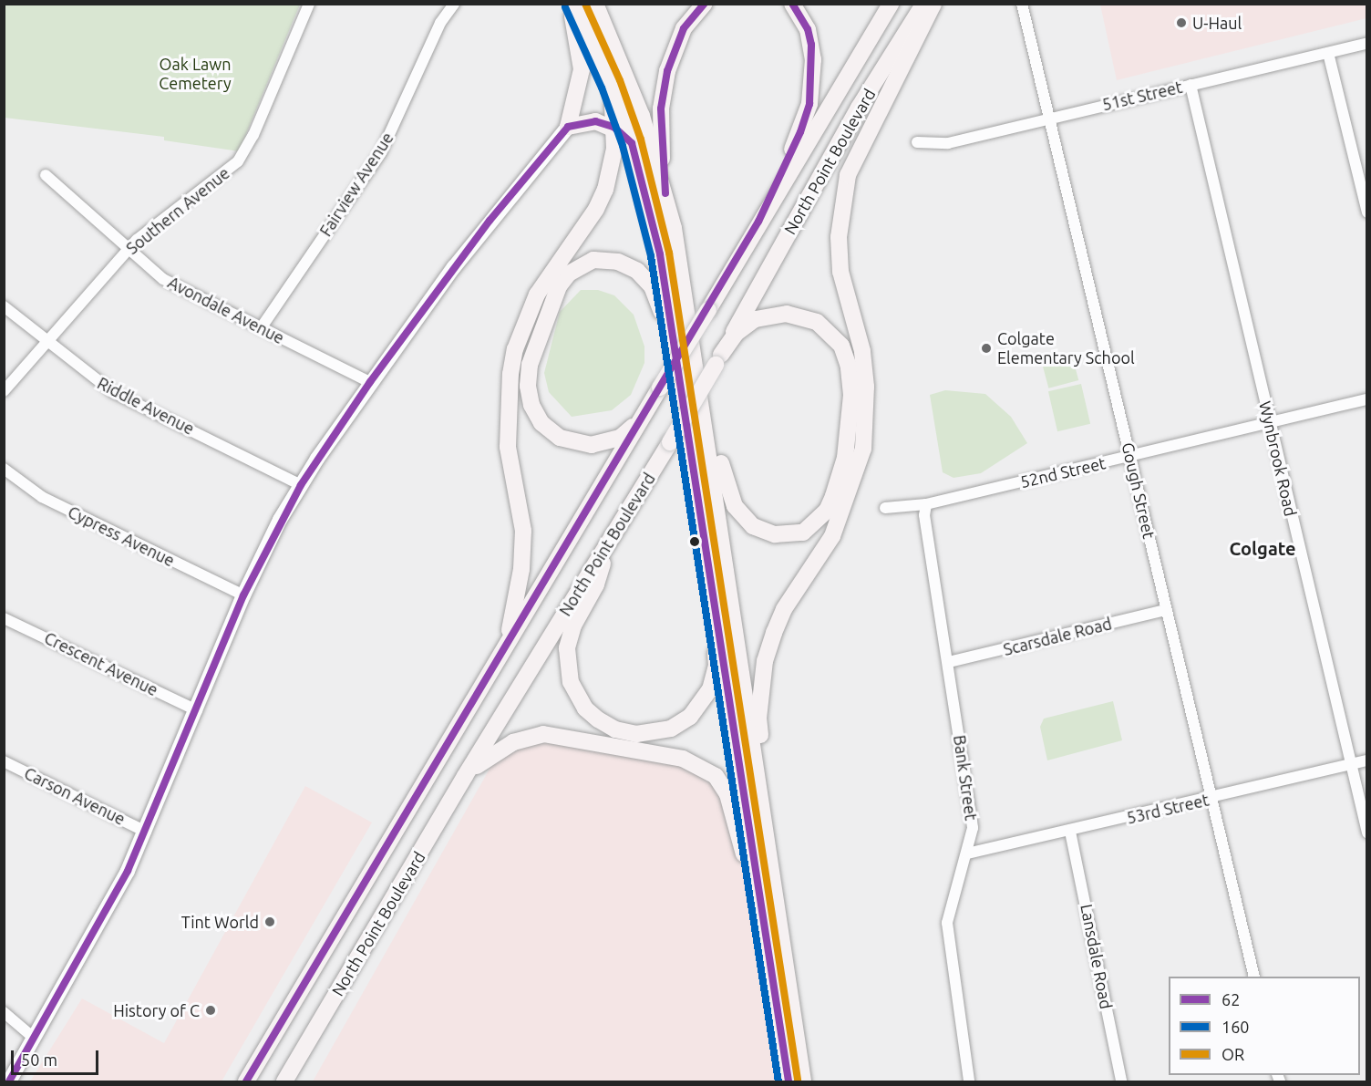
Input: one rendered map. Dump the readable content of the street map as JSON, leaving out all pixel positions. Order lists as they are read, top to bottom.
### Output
{
  "streets": {
    "main road": ["North Point Boulevard"],
    "street": [
      "51st Street",
      "Fairview Avenue",
      "Southern Avenue",
      "Avondale Avenue",
      "Riddle Avenue",
      "Wynbrook Road",
      "52nd Street",
      "Gough Street",
      "Cypress Avenue",
      "Scarsdale Road",
      "Crescent Avenue",
      "Bank Street",
      "Carson Avenue",
      "53rd Street",
      "Lansdale Road"
    ]
  },
  "crossings": [
    ["51st Street", "Wynbrook Road"],
    ["51st Street", "Gough Street"],
    ["Fairview Avenue", "Avondale Avenue"],
    ["Southern Avenue", "Avondale Avenue"],
    ["Southern Avenue", "Riddle Avenue"],
    ["Wynbrook Road", "52nd Street"],
    ["Wynbrook Road", "53rd Street"],
    ["52nd Street", "Gough Street"],
    ["52nd Street", "Bank Street"],
    ["Gough Street", "Scarsdale Road"],
    ["Gough Street", "53rd Street"],
    ["Scarsdale Road", "Bank Street"],
    ["Bank Street", "53rd Street"],
    ["53rd Street", "Lansdale Road"]
  ],
  "districts": ["Colgate"],
  "parks": ["Oak Lawn Cemetery"],
  "places": [
    "U-Haul",
    "Colgate Elementary School",
    "Tint World",
    "History of C"
  ],
  "lines": ["transit line 62", "transit line OR", "transit line 160"],
  "legend": ["62", "160", "OR"],
  "scale_bar": "50 m"
}
